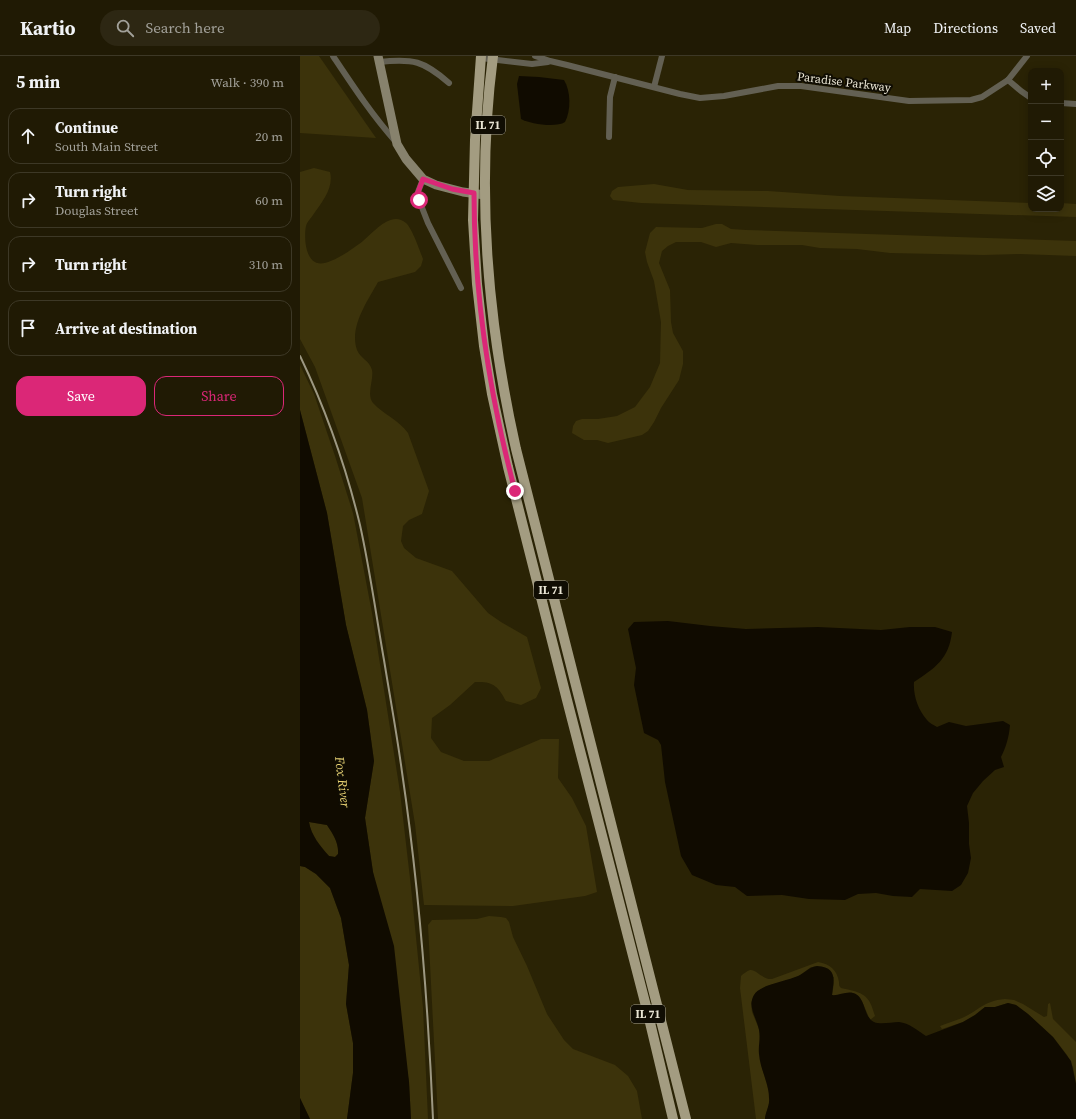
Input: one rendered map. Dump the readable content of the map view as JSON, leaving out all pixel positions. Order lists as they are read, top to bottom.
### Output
{
  "streets": {
    "main road": ["IL 71"],
    "street": ["Paradise Parkway"]
  },
  "crossings": [
    ["Paradise Parkway", "IL 71"]
  ],
  "water": ["Fox River"],
  "page": {
    "header": "Kartio",
    "search": "Search here",
    "nav": ["Map", "Directions", "Saved"],
    "heading": ["5 min", "Walk · 390 m"],
    "map_buttons": ["+", "−"],
    "list": [
      ["Continue", "South Main Street", "20 m"],
      ["Turn right", "Douglas Street", "60 m"],
      ["Turn right", "310 m"],
      "Arrive at destination"
    ],
    "buttons": ["Save", "Share"]
  }
}
